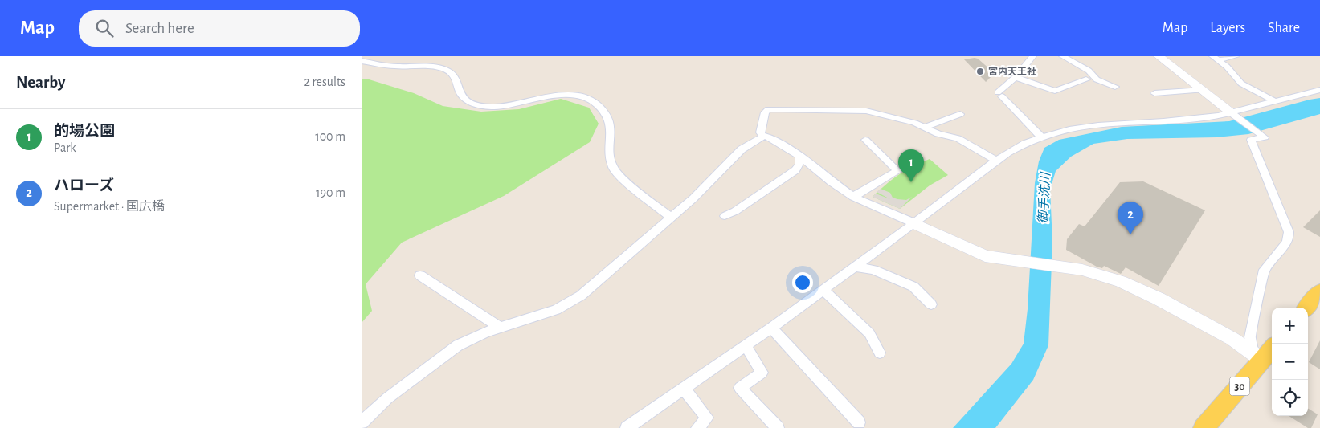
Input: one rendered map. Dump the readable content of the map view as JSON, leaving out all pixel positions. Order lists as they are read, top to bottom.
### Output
{
  "streets": {
    "main road": ["30"]
  },
  "water": ["御手洗川"],
  "places": ["宮内天王社"],
  "page": {
    "header": "Map",
    "search": "Search here",
    "nav": ["Map", "Layers", "Share"],
    "heading": ["Nearby", "2 results"],
    "list": [
      {
        "mark": "1",
        "name": "的場公園",
        "note": "Park",
        "value": "100 m"
      },
      {
        "mark": "2",
        "name": "ハローズ",
        "note": "Supermarket · 国広橋",
        "value": "190 m"
      }
    ],
    "pins": ["1", "2"],
    "map_buttons": ["+", "−"]
  }
}
